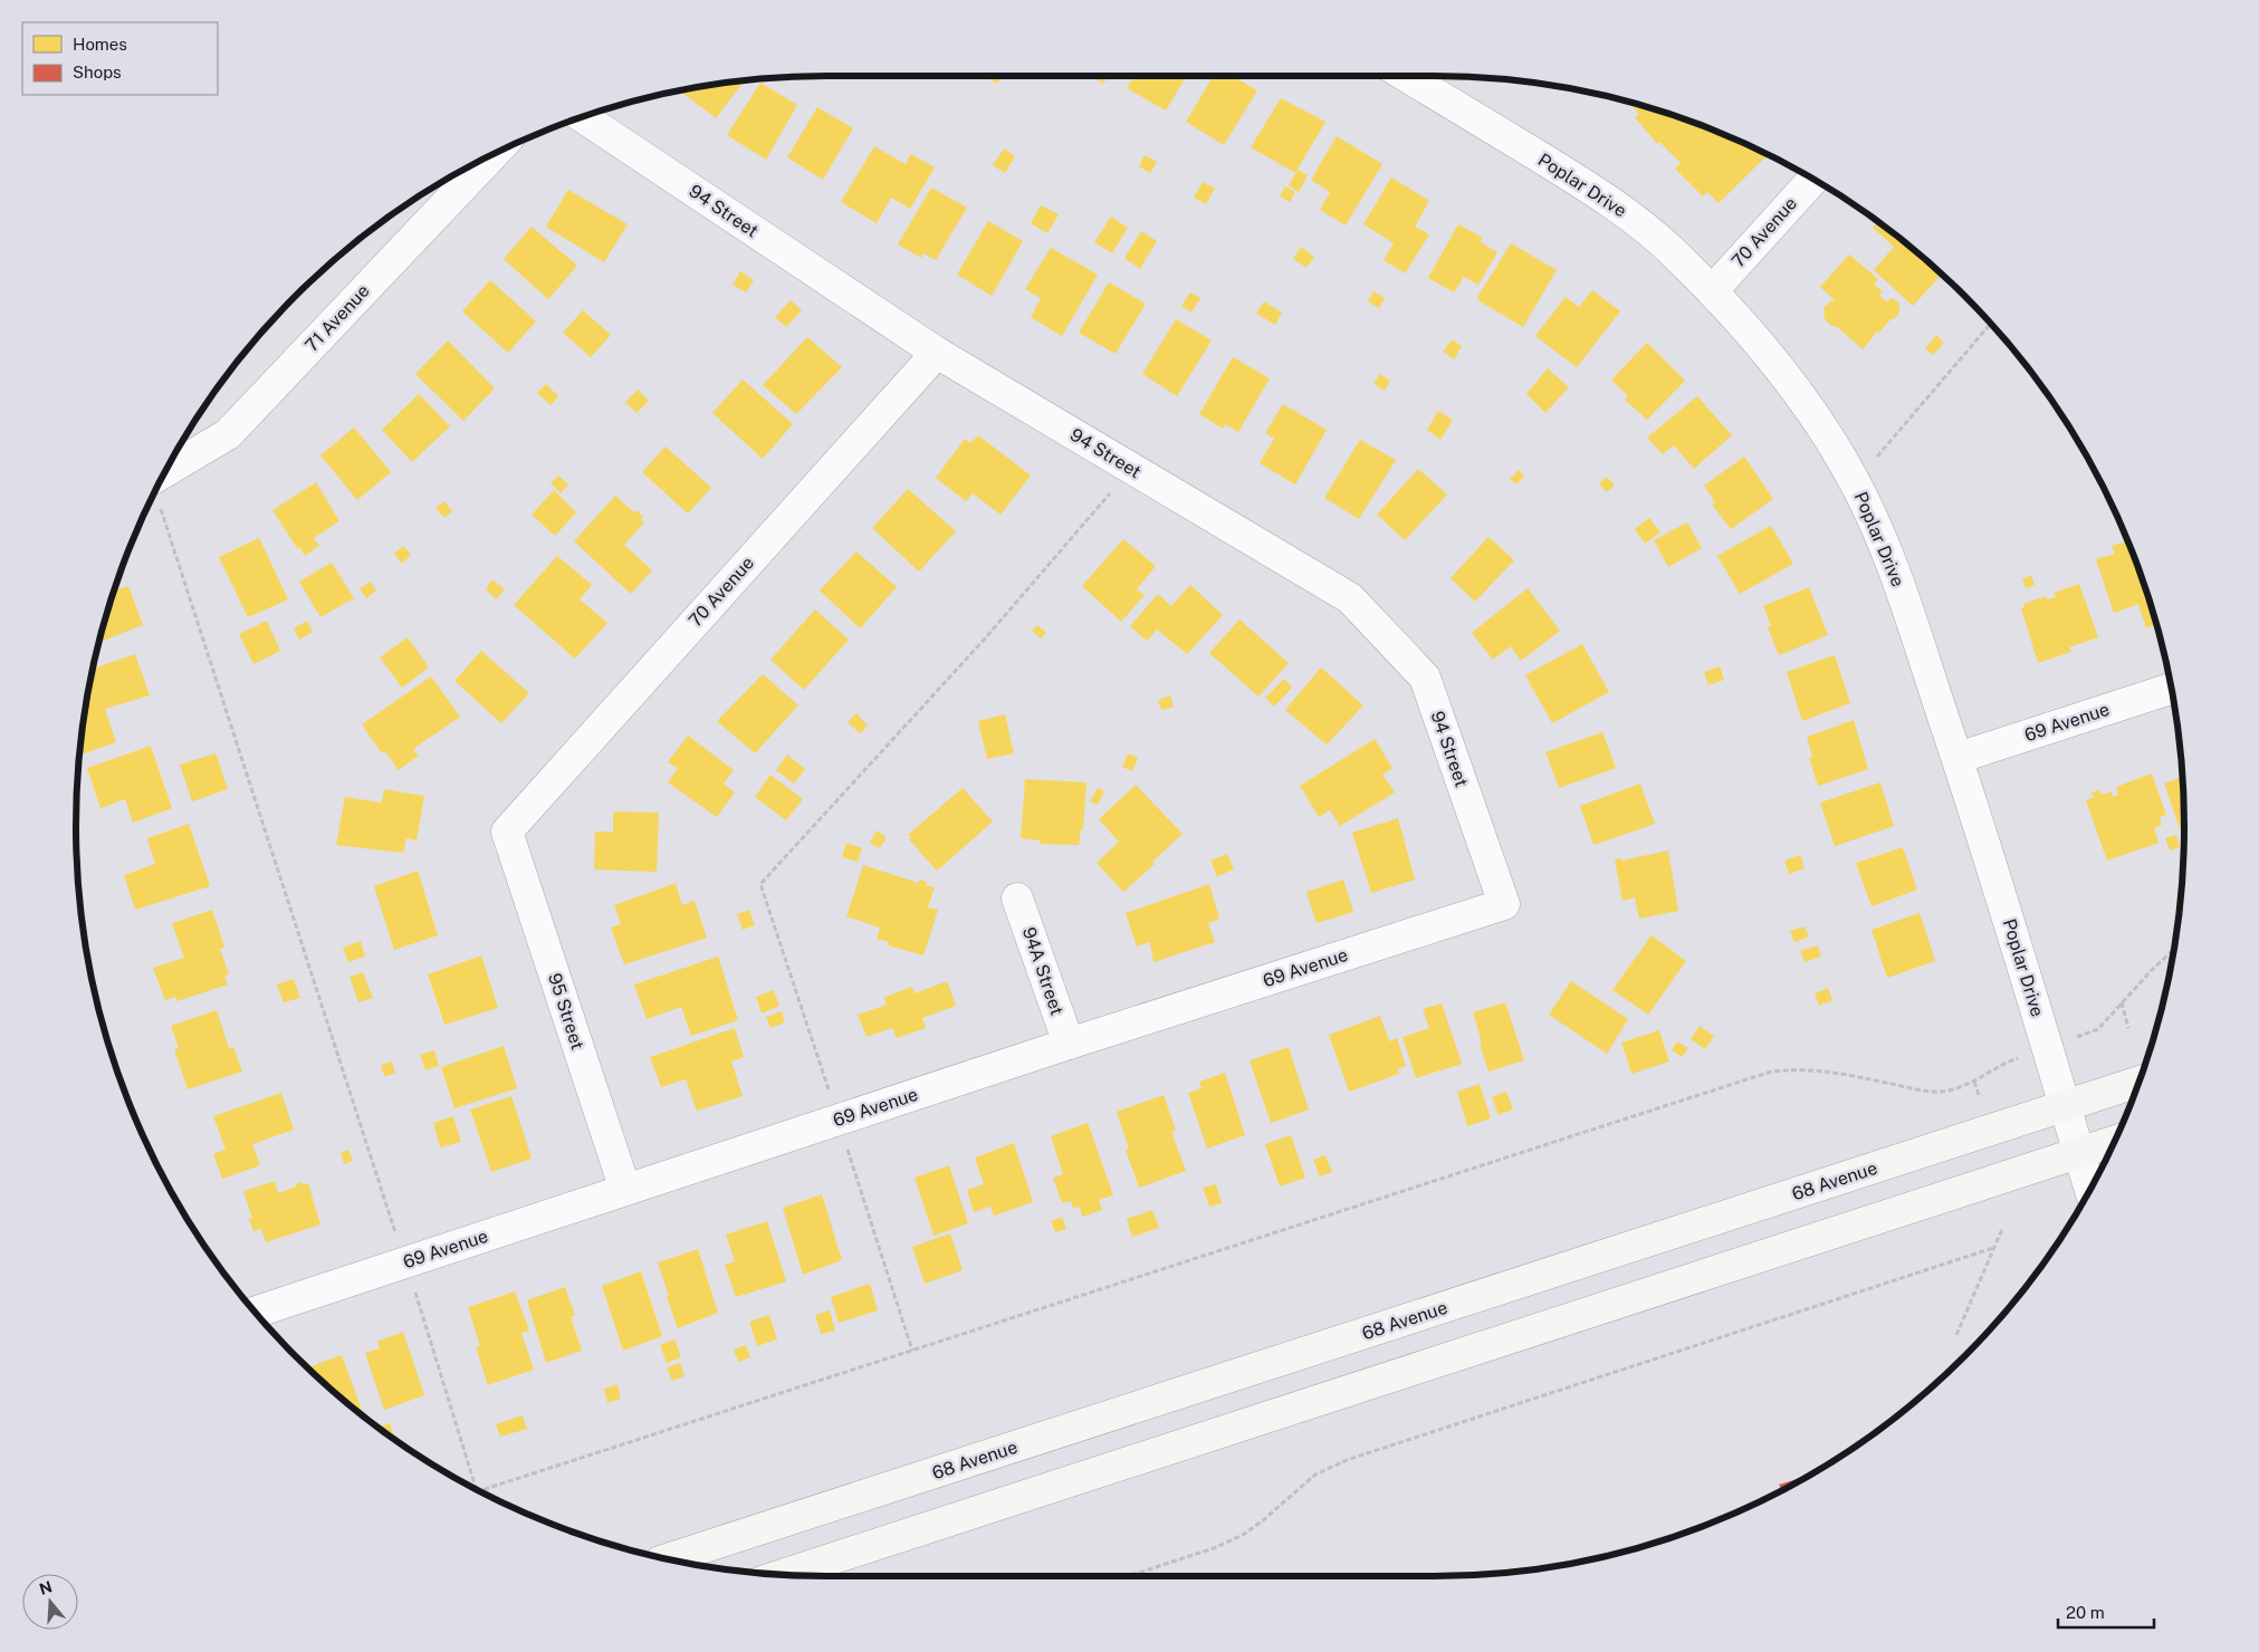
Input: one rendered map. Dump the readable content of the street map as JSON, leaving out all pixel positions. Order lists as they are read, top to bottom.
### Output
{
  "streets": {
    "main road": ["68 Avenue"],
    "street": [
      "Poplar Drive",
      "94 Street",
      "70 Avenue",
      "71 Avenue",
      "69 Avenue",
      "94A Street",
      "95 Street"
    ]
  },
  "crossings": [
    ["Poplar Drive", "70 Avenue"],
    ["Poplar Drive", "69 Avenue"],
    ["Poplar Drive", "68 Avenue"],
    ["94 Street", "70 Avenue"],
    ["94 Street", "69 Avenue"],
    ["70 Avenue", "95 Street"],
    ["69 Avenue", "94A Street"],
    ["69 Avenue", "95 Street"]
  ],
  "legend": ["Homes", "Shops"],
  "scale_bar": "20 m",
  "north": "top"
}
